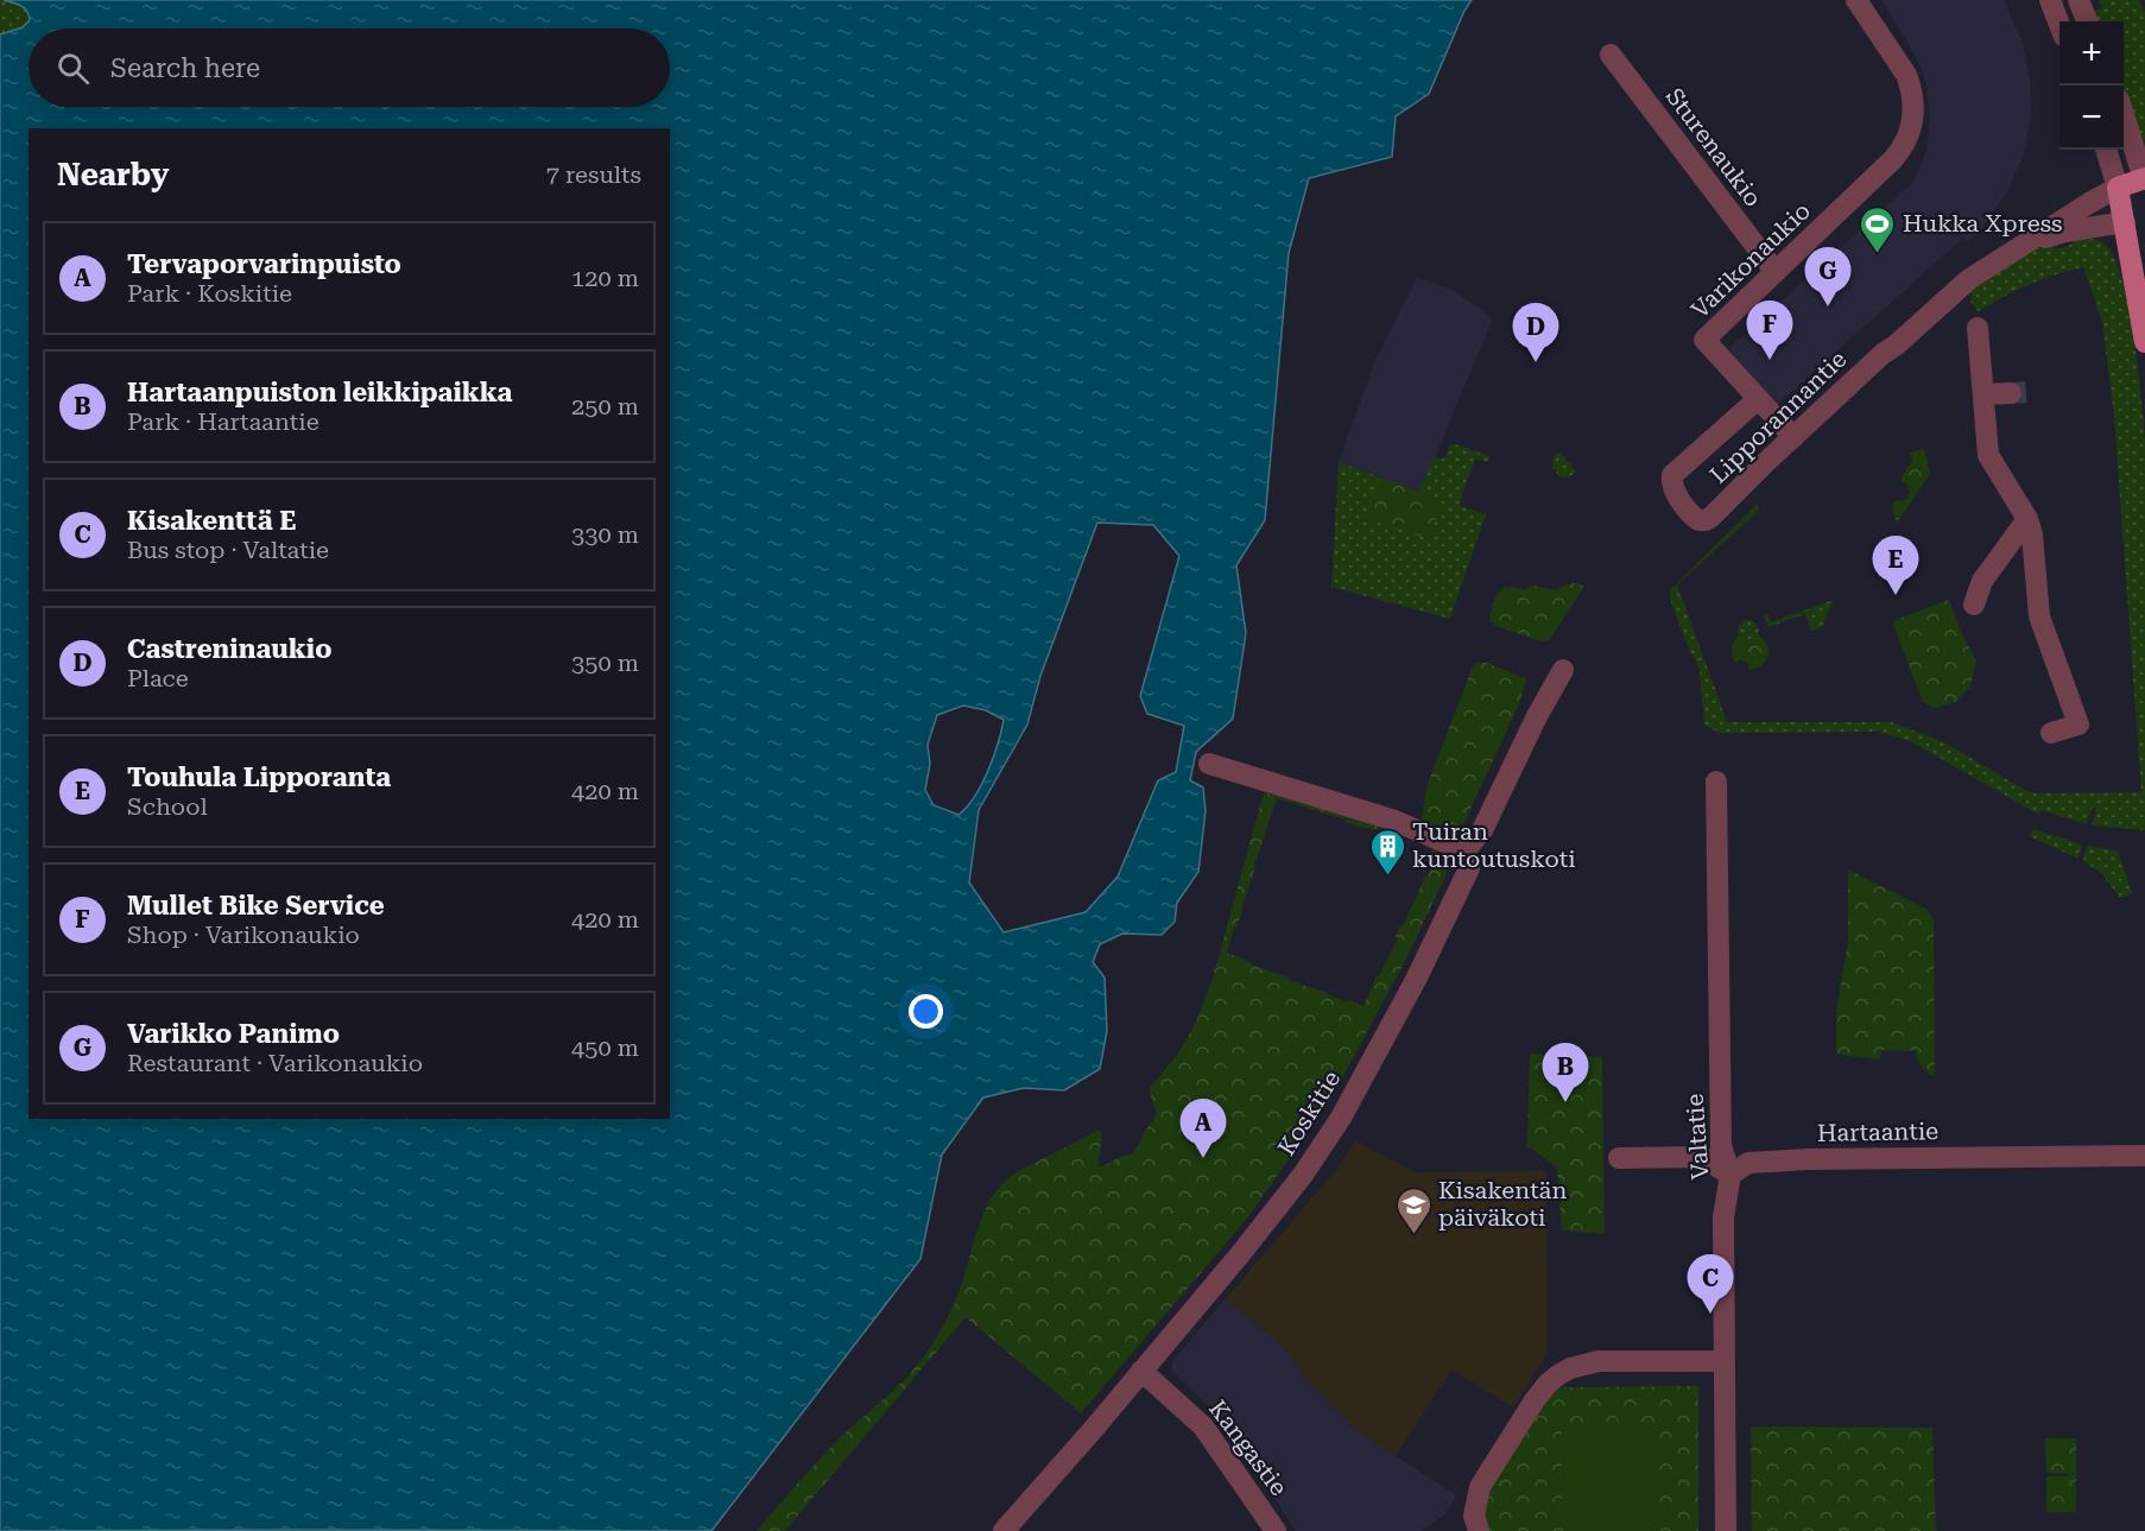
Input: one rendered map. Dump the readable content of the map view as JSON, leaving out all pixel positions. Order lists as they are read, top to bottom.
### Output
{
  "streets": {
    "street": [
      "Sturenaukio",
      "Varikonaukio",
      "Lipporannantie",
      "Koskitie",
      "Hartaantie",
      "Valtatie",
      "Kangastie"
    ]
  },
  "crossings": [
    ["Sturenaukio", "Varikonaukio"],
    ["Varikonaukio", "Lipporannantie"],
    ["Koskitie", "Kangastie"],
    ["Hartaantie", "Valtatie"]
  ],
  "places": {
    "sports": ["Hukka Xpress"],
    "building": ["Tuiran kuntoutuskoti"],
    "school or university": ["Kisakentän päiväkoti"]
  },
  "page": {
    "map_buttons": ["+", "−"],
    "search": "Search here",
    "heading": ["Nearby", "7 results"],
    "list": [
      {
        "mark": "A",
        "name": "Tervaporvarinpuisto",
        "note": "Park · Koskitie",
        "value": "120 m"
      },
      {
        "mark": "B",
        "name": "Hartaanpuiston leikkipaikka",
        "note": "Park · Hartaantie",
        "value": "250 m"
      },
      {
        "mark": "C",
        "name": "Kisakenttä E",
        "note": "Bus stop · Valtatie",
        "value": "330 m"
      },
      {
        "mark": "D",
        "name": "Castreninaukio",
        "note": "Place",
        "value": "350 m"
      },
      {
        "mark": "E",
        "name": "Touhula Lipporanta",
        "note": "School",
        "value": "420 m"
      },
      {
        "mark": "F",
        "name": "Mullet Bike Service",
        "note": "Shop · Varikonaukio",
        "value": "420 m"
      },
      {
        "mark": "G",
        "name": "Varikko Panimo",
        "note": "Restaurant · Varikonaukio",
        "value": "450 m"
      }
    ],
    "pins": [
      "G",
      "F",
      "D",
      "E",
      "B",
      "A",
      "C"
    ]
  }
}
